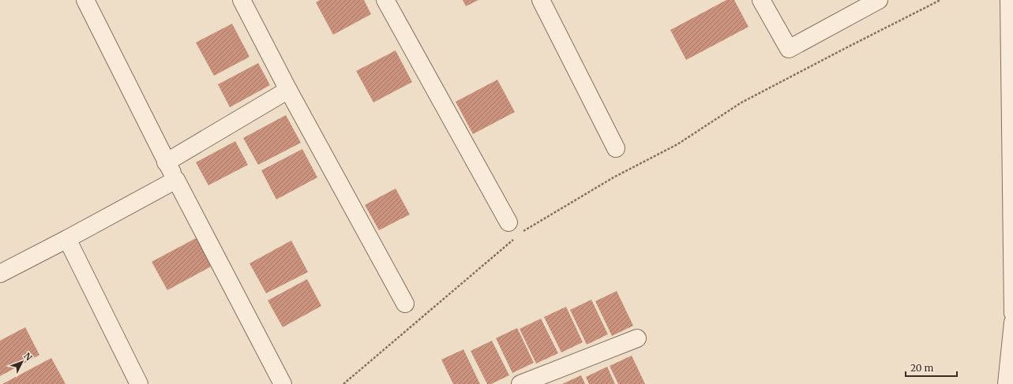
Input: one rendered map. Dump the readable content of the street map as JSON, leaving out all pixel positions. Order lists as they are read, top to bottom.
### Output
{
  "scale_bar": "20 m",
  "north": "top right"
}
